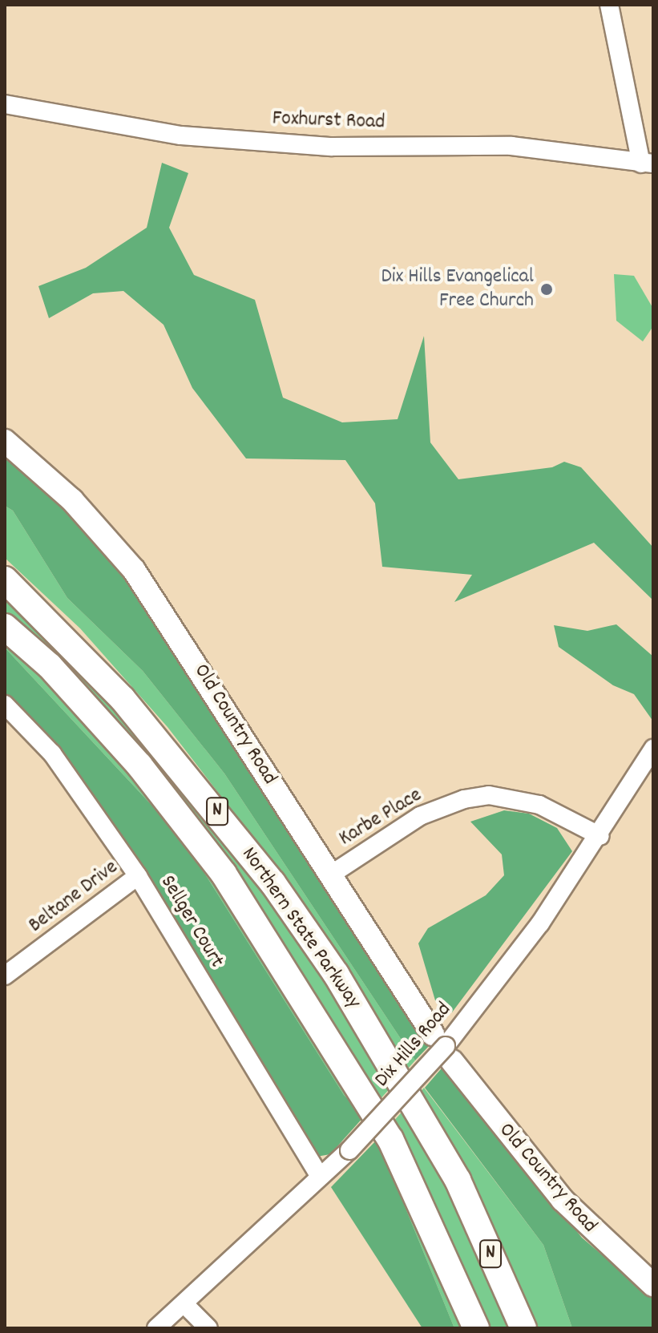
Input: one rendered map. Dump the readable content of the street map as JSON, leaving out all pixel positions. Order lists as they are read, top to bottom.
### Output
{
  "streets": {
    "highway": ["N", "Northern State Parkway"],
    "main road": ["Old Country Road"],
    "street": [
      "Foxhurst Road",
      "Karbe Place",
      "Beltane Drive",
      "Sellger Court",
      "Dix Hills Road"
    ]
  },
  "crossings": [
    ["Old Country Road", "Karbe Place"],
    ["Karbe Place", "Dix Hills Road"],
    ["Beltane Drive", "Sellger Court"],
    ["Sellger Court", "Dix Hills Road"]
  ],
  "places": ["Dix Hills Evangelical Free Church"]
}
